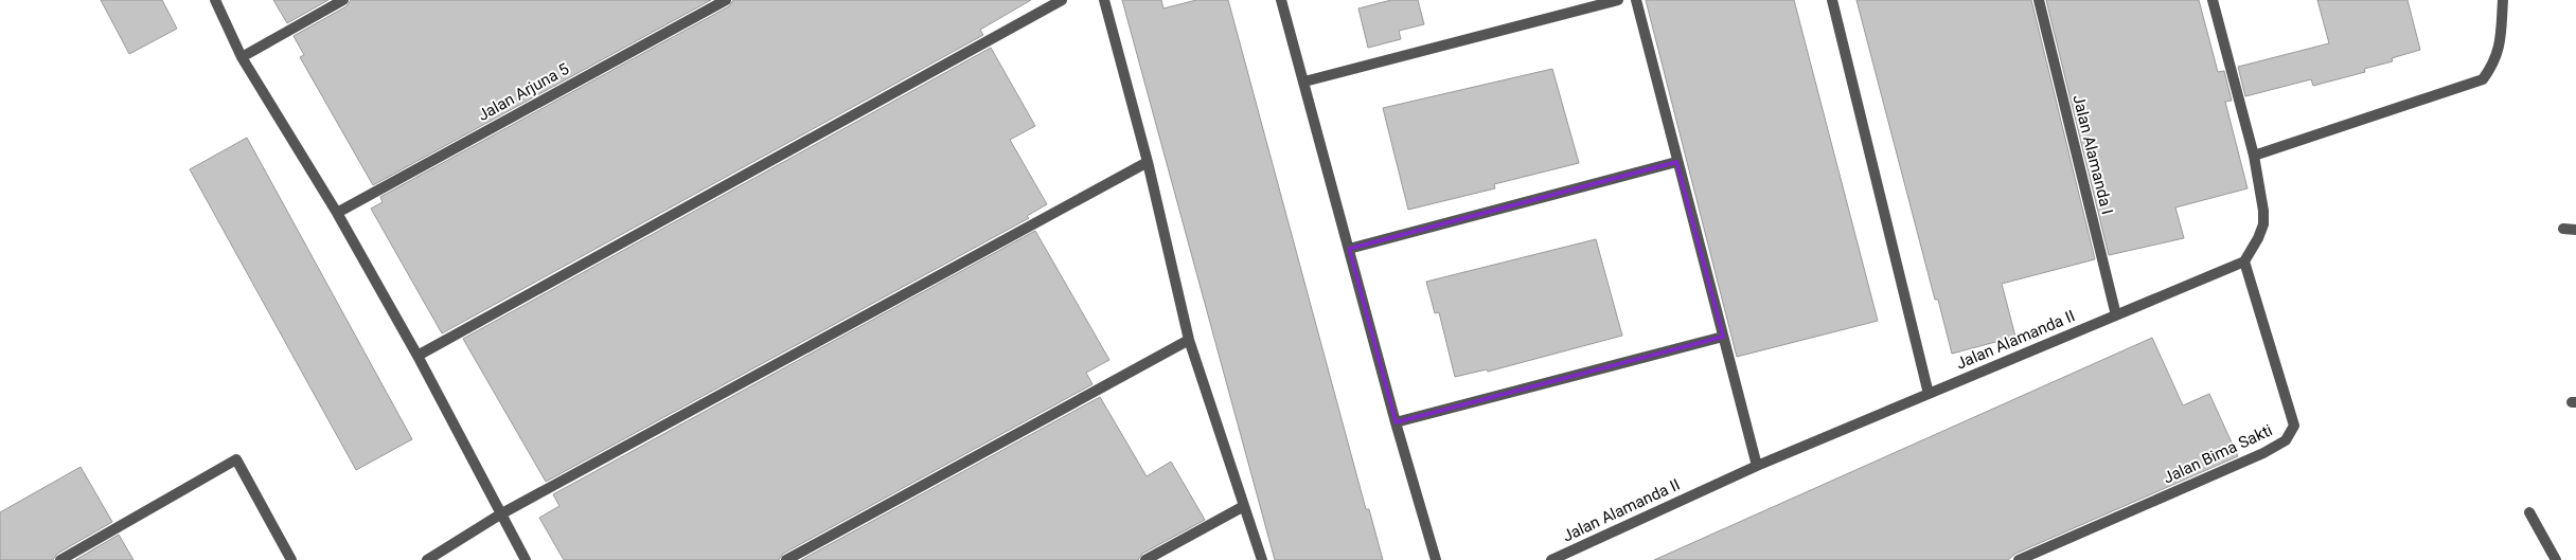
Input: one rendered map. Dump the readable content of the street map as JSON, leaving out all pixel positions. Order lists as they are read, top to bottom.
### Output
{
  "streets": {
    "street": [
      "Jalan Arjuna 5",
      "Jalan Alamanda I",
      "Jalan Alamanda II",
      "Jalan Bima Sakti"
    ]
  },
  "crossings": [
    ["Jalan Alamanda I", "Jalan Alamanda II"],
    ["Jalan Alamanda II", "Jalan Bima Sakti"]
  ]
}
